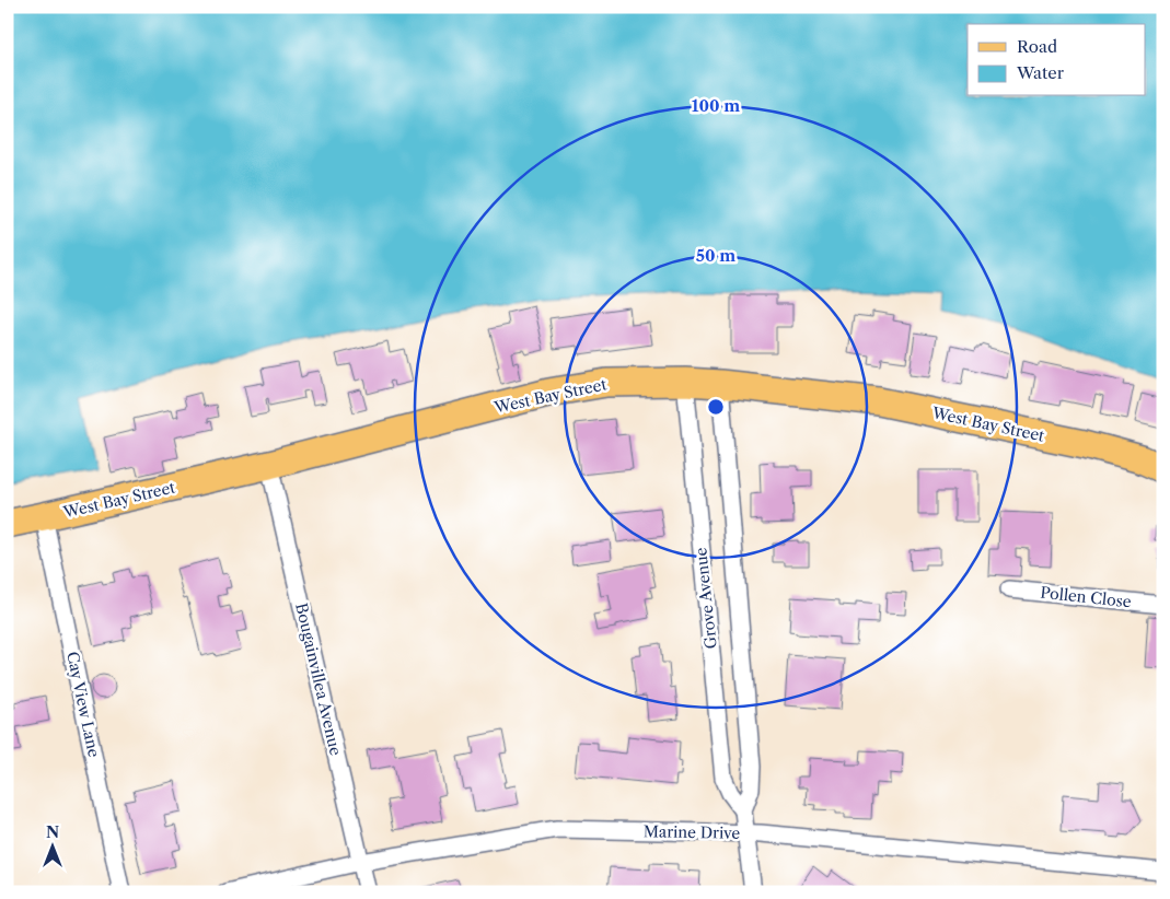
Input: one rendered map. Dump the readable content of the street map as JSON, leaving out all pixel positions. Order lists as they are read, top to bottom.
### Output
{
  "streets": {
    "main road": ["West Bay Street"],
    "street": [
      "Pollen Close",
      "Grove Avenue",
      "Bougainvillea Avenue",
      "Cay View Lane",
      "Marine Drive"
    ]
  },
  "crossings": [
    ["West Bay Street", "Grove Avenue"],
    ["West Bay Street", "Bougainvillea Avenue"],
    ["West Bay Street", "Cay View Lane"],
    ["Grove Avenue", "Marine Drive"],
    ["Bougainvillea Avenue", "Marine Drive"]
  ],
  "legend": ["Road", "Water"],
  "north": "top",
  "rings": ["100 m", "50 m"]
}
